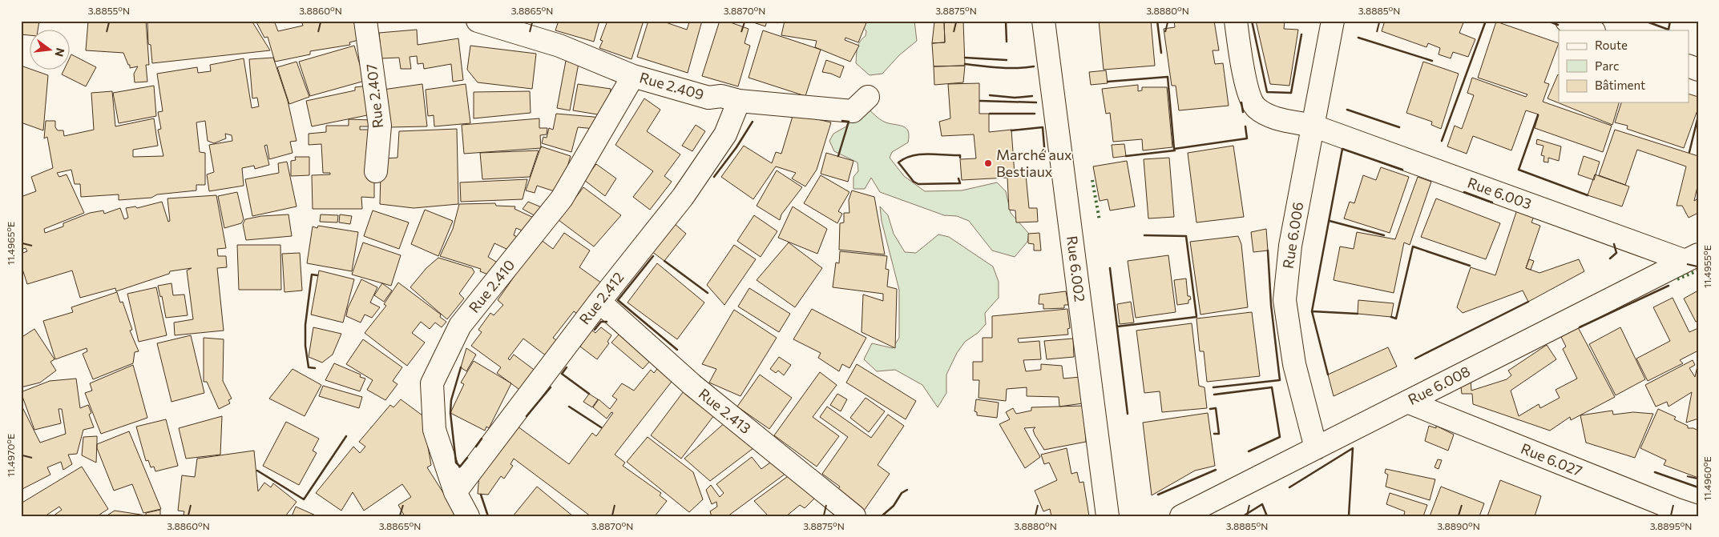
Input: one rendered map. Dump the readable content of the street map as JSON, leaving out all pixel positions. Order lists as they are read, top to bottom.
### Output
{
  "streets": {
    "street": [
      "Rue 2.409",
      "Rue 2.407",
      "Rue 6.003",
      "Rue 6.006",
      "Rue 6.002",
      "Rue 2.410",
      "Rue 2.412",
      "Rue 6.008",
      "Rue 2.413",
      "Rue 6.027"
    ]
  },
  "crossings": [
    ["Rue 2.409", "Rue 2.410"],
    ["Rue 2.409", "Rue 2.412"],
    ["Rue 6.003", "Rue 6.006"],
    ["Rue 6.003", "Rue 6.008"],
    ["Rue 6.006", "Rue 6.008"],
    ["Rue 2.410", "Rue 2.412"],
    ["Rue 2.412", "Rue 2.413"],
    ["Rue 6.008", "Rue 6.027"]
  ],
  "places": ["Marché aux Bestiaux"],
  "legend": ["Route", "Parc", "Bâtiment"],
  "north": "right",
  "coordinates": [
    "3.8855°N",
    "3.8860°N",
    "3.8865°N",
    "3.8870°N",
    "3.8875°N",
    "3.8880°N",
    "3.8885°N",
    "11.4965°E",
    "11.4955°E",
    "11.4970°E",
    "11.4960°E",
    "3.8890°N",
    "3.8895°N"
  ]
}
